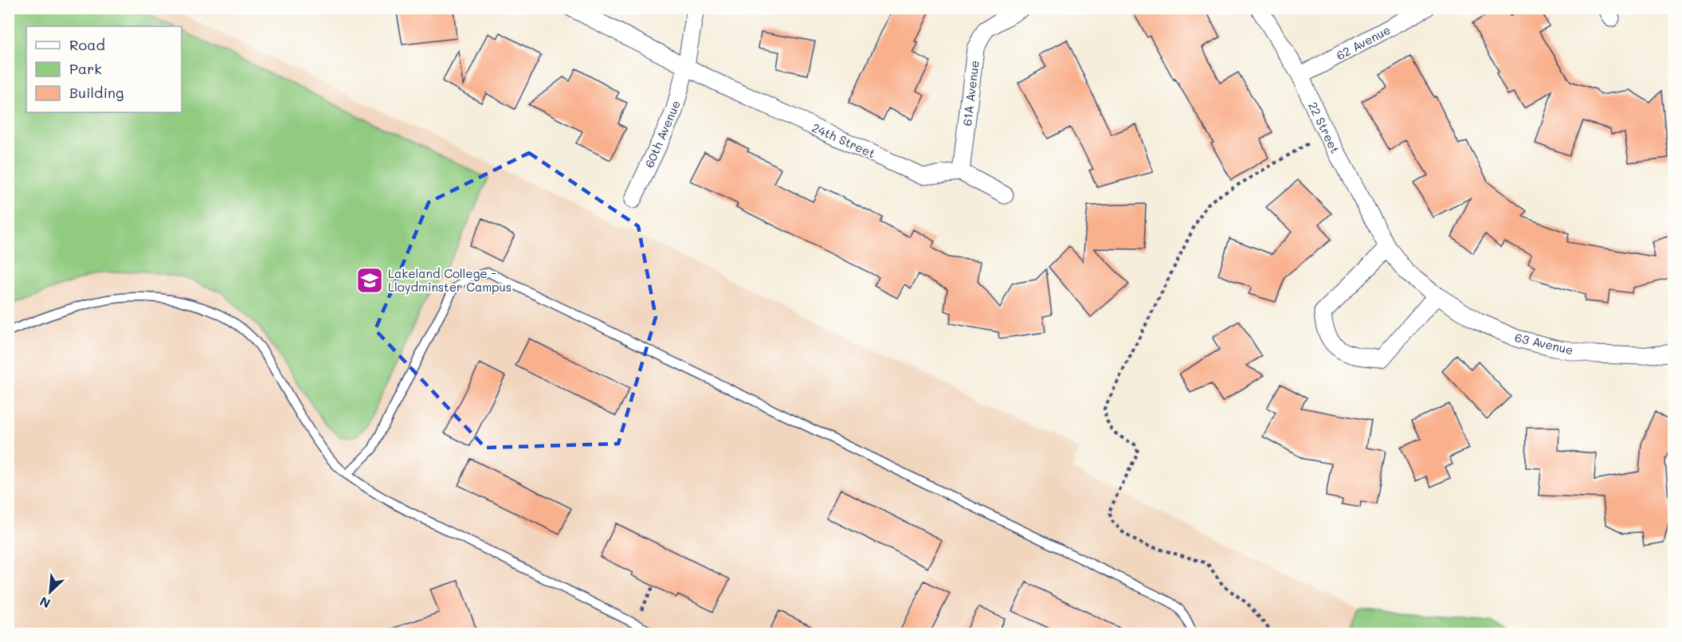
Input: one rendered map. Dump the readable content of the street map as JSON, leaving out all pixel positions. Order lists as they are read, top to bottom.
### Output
{
  "streets": {
    "street": [
      "62 Avenue",
      "61A Avenue",
      "22 Street",
      "60th Avenue",
      "24th Street",
      "63 Avenue"
    ]
  },
  "crossings": [
    ["62 Avenue", "22 Street"],
    ["61A Avenue", "24th Street"],
    ["22 Street", "63 Avenue"],
    ["60th Avenue", "24th Street"]
  ],
  "places": {
    "school or university": ["Lakeland College - Lloydminster Campus"]
  },
  "legend": ["Road", "Park", "Building"],
  "north": "bottom left"
}
